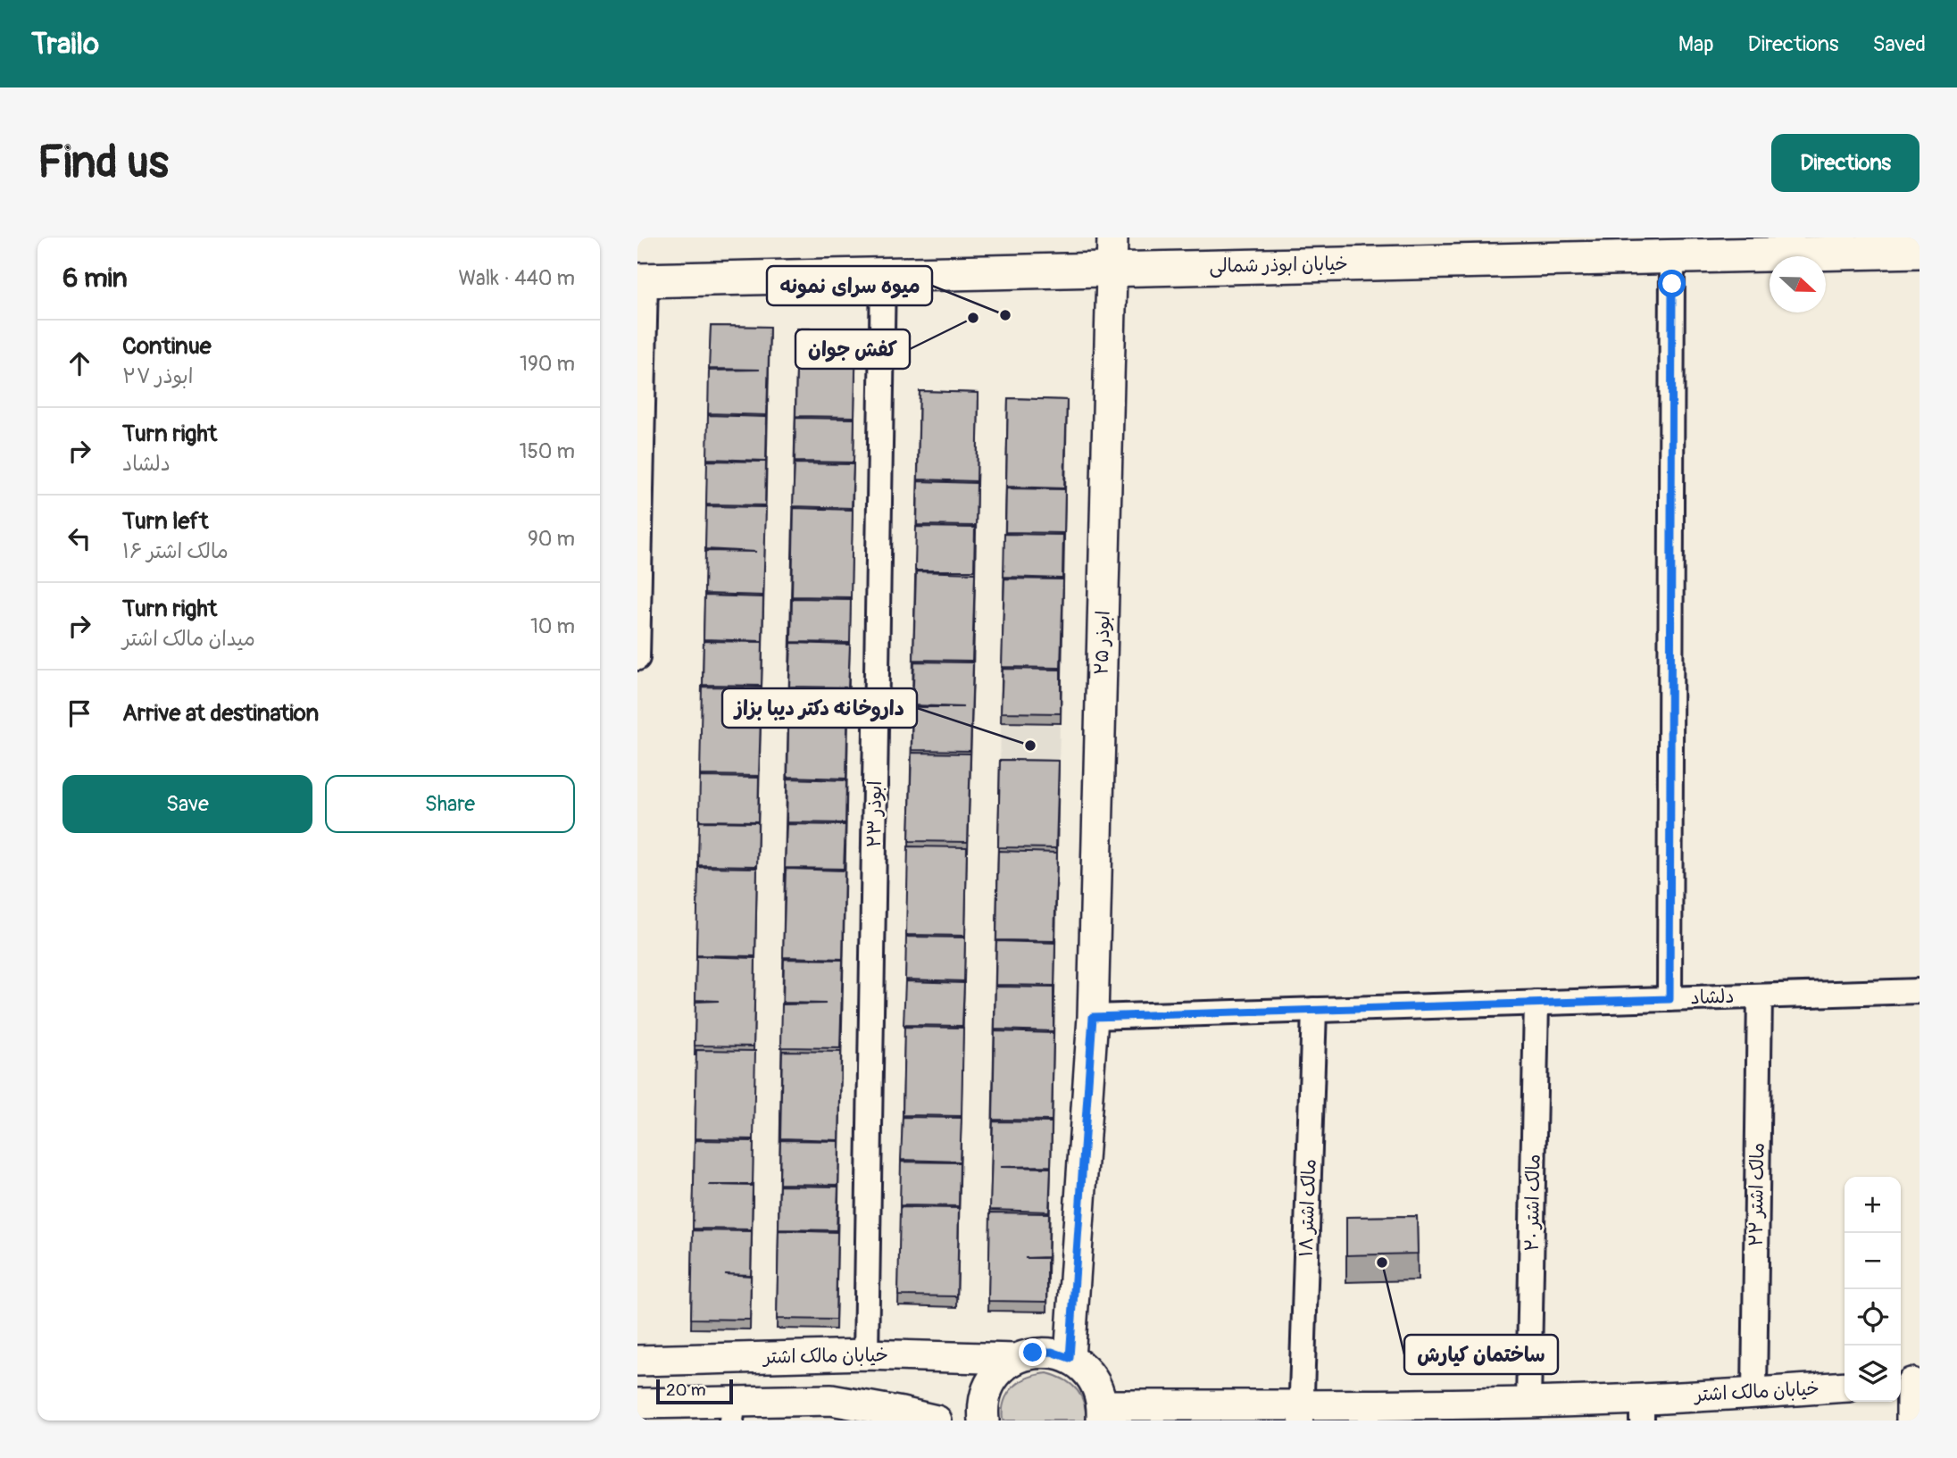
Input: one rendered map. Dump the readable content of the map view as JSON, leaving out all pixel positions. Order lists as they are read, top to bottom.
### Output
{
  "streets": {
    "main road": ["خیابان ابوذر شمالی"],
    "street": [
      "ابوذر ۲۵",
      "ابوذر ۲۳",
      "دلشاد",
      "مالک اشتر ۲۲",
      "مالک اشتر ۲۰",
      "مالک اشتر ۱۸",
      "خیابان مالک اشتر"
    ]
  },
  "crossings": [
    ["خیابان ابوذر شمالی", "ابوذر ۲۵"],
    ["خیابان ابوذر شمالی", "ابوذر ۲۳"],
    ["ابوذر ۲۵", "دلشاد"],
    ["ابوذر ۲۵", "خیابان مالک اشتر"],
    ["ابوذر ۲۳", "خیابان مالک اشتر"],
    ["دلشاد", "مالک اشتر ۲۲"],
    ["دلشاد", "مالک اشتر ۲۰"],
    ["دلشاد", "مالک اشتر ۱۸"],
    ["مالک اشتر ۲۲", "خیابان مالک اشتر"],
    ["مالک اشتر ۲۰", "خیابان مالک اشتر"],
    ["مالک اشتر ۱۸", "خیابان مالک اشتر"]
  ],
  "places": [
    "میوه سرای نمونه",
    "کفش جوان",
    "داروخانه دکتر دیبا بزاز",
    "ساختمان کیارش"
  ],
  "scale_bar": "20 m",
  "north": "right",
  "page": {
    "header": "Trailo",
    "nav": ["Map", "Directions", "Saved"],
    "buttons": [
      "Directions",
      ["Save", "Share"]
    ],
    "title": "Find us",
    "heading": ["6 min", "Walk · 440 m"],
    "list": [
      ["Continue", "ابوذر ۲۷", "190 m"],
      ["Turn right", "دلشاد", "150 m"],
      ["Turn left", "مالک اشتر ۱۶", "90 m"],
      ["Turn right", "میدان مالک اشتر", "10 m"],
      "Arrive at destination"
    ],
    "map_buttons": ["+", "−"],
    "scale": "20 m"
  }
}
